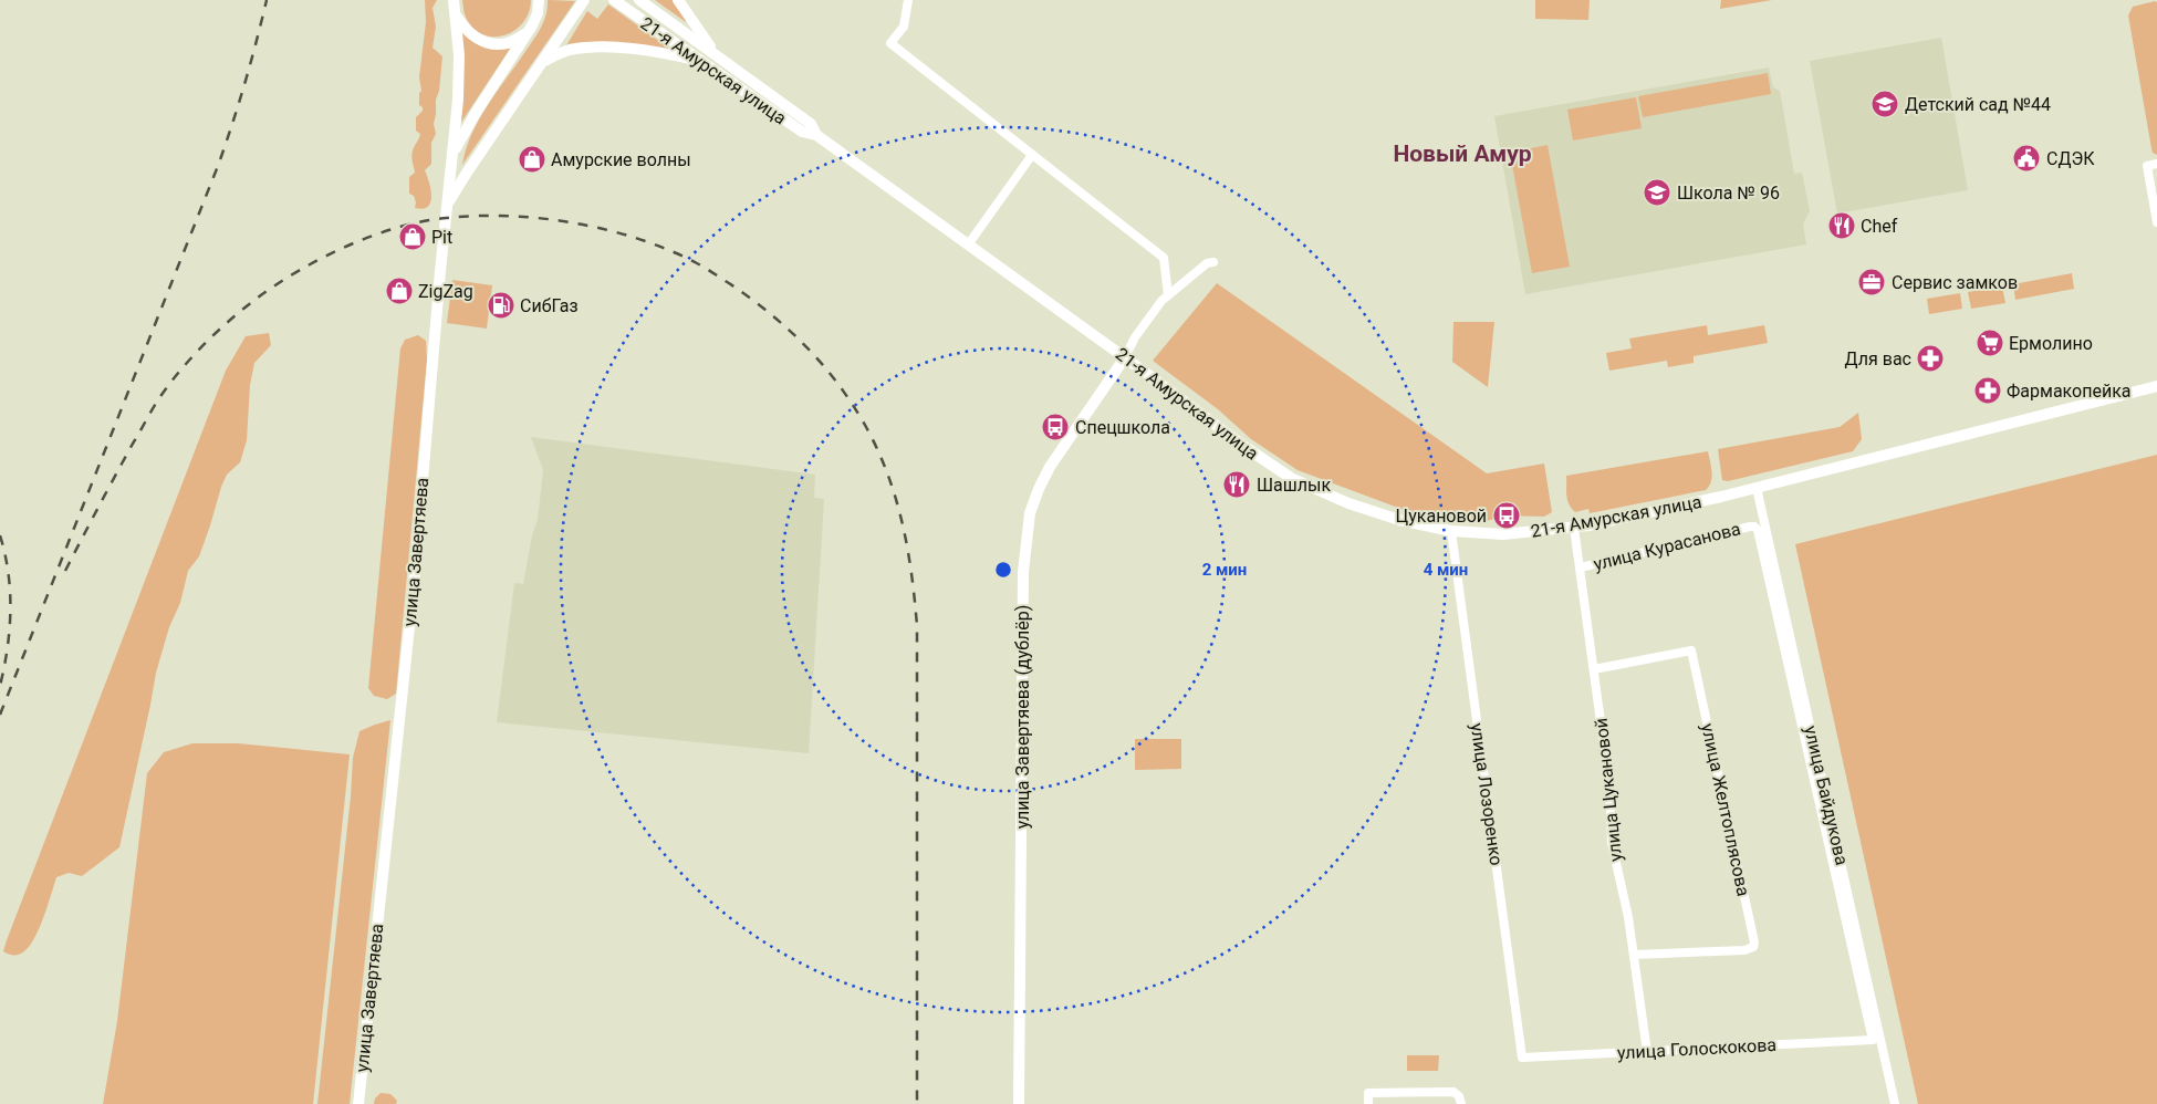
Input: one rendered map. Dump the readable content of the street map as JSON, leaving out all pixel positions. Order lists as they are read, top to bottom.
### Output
{
  "streets": {
    "main road": ["21-я Амурская улица", "улица Завертяева", "улица Завертяева (дублёр)"],
    "street": [
      "улица Курасанова",
      "улица Цукановой",
      "улица Лозоренко",
      "улица Байдукова",
      "улица Желтоплясова",
      "улица Голоскокова"
    ]
  },
  "crossings": [
    ["21-я Амурская улица", "улица Завертяева (дублёр)"],
    ["21-я Амурская улица", "улица Цукановой"],
    ["21-я Амурская улица", "улица Лозоренко"],
    ["21-я Амурская улица", "улица Байдукова"],
    ["улица Курасанова", "улица Цукановой"],
    ["улица Курасанова", "улица Байдукова"],
    ["улица Цукановой", "улица Желтоплясова"],
    ["улица Цукановой", "улица Голоскокова"],
    ["улица Лозоренко", "улица Голоскокова"],
    ["улица Байдукова", "улица Голоскокова"]
  ],
  "districts": ["Новый Амур"],
  "places": {
    "school or university": ["Детский сад №44", "Школа № 96"],
    "public building": ["СДЭК"],
    "shop": ["Амурские волны", "Pit", "ZigZag"],
    "restaurant": ["Chef", "Шашлык"],
    "office": ["Сервис замков"],
    "fuel station": ["СибГаз"],
    "supermarket": ["Ермолино"],
    "pharmacy": ["Для вас", "Фармакопейка"],
    "bus stop": ["Спецшкола", "Цукановой"]
  },
  "rings": ["2 мин", "4 мин"]
}
